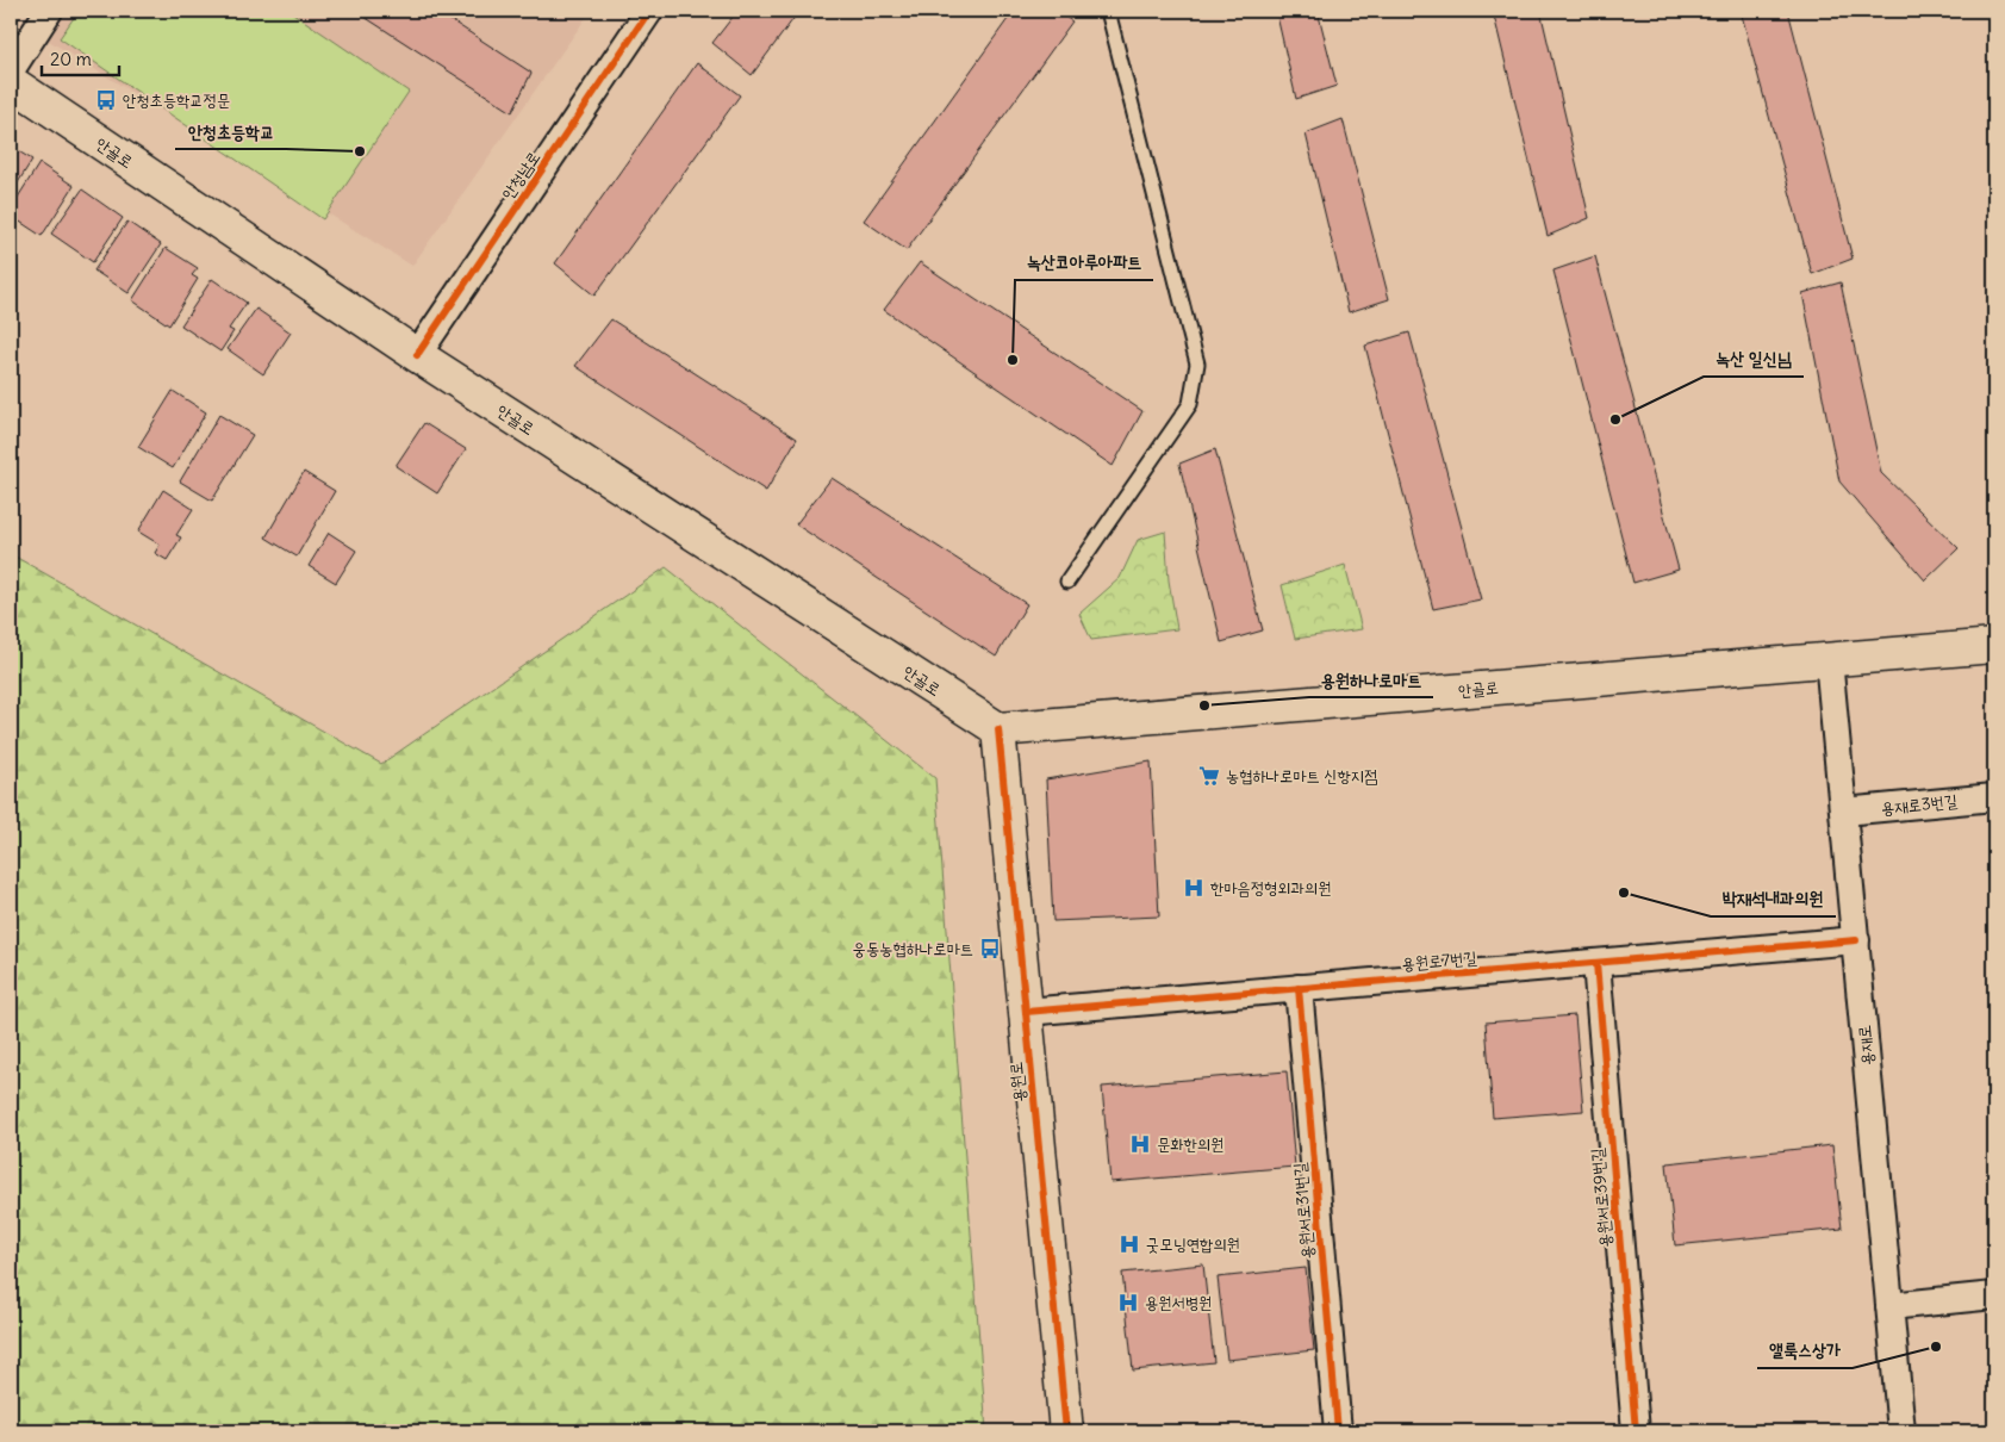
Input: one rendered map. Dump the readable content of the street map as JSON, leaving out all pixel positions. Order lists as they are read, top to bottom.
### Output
{
  "streets": {
    "main road": ["안골로", "용원로"],
    "street": [
      "안청남로",
      "용재로3번길",
      "용원로7번길",
      "용재로",
      "용원서로39번길",
      "용원서로31번길"
    ]
  },
  "crossings": [
    ["안골로", "안청남로"],
    ["안골로", "용재로"],
    ["안골로", "용원로"],
    ["용재로3번길", "용재로"],
    ["용원로7번길", "용재로"],
    ["용원로7번길", "용원로"],
    ["용원로7번길", "용원서로39번길"],
    ["용원로7번길", "용원서로31번길"]
  ],
  "places": {
    "bus stop": ["안청초등학교정문", "웅동농협하나로마트"],
    "other": [
      "안청초등학교",
      "녹산코아루아파트",
      "녹산 일신님",
      "용원하나로마트",
      "박재석내과의원",
      "앨룩스상가"
    ],
    "supermarket": ["농협하나로마트 신항지점"],
    "hospital": [
      "한마음정형외과의원",
      "문화한의원",
      "굿모닝연합의원",
      "용원서병원"
    ]
  },
  "scale_bar": "20 m"
}
